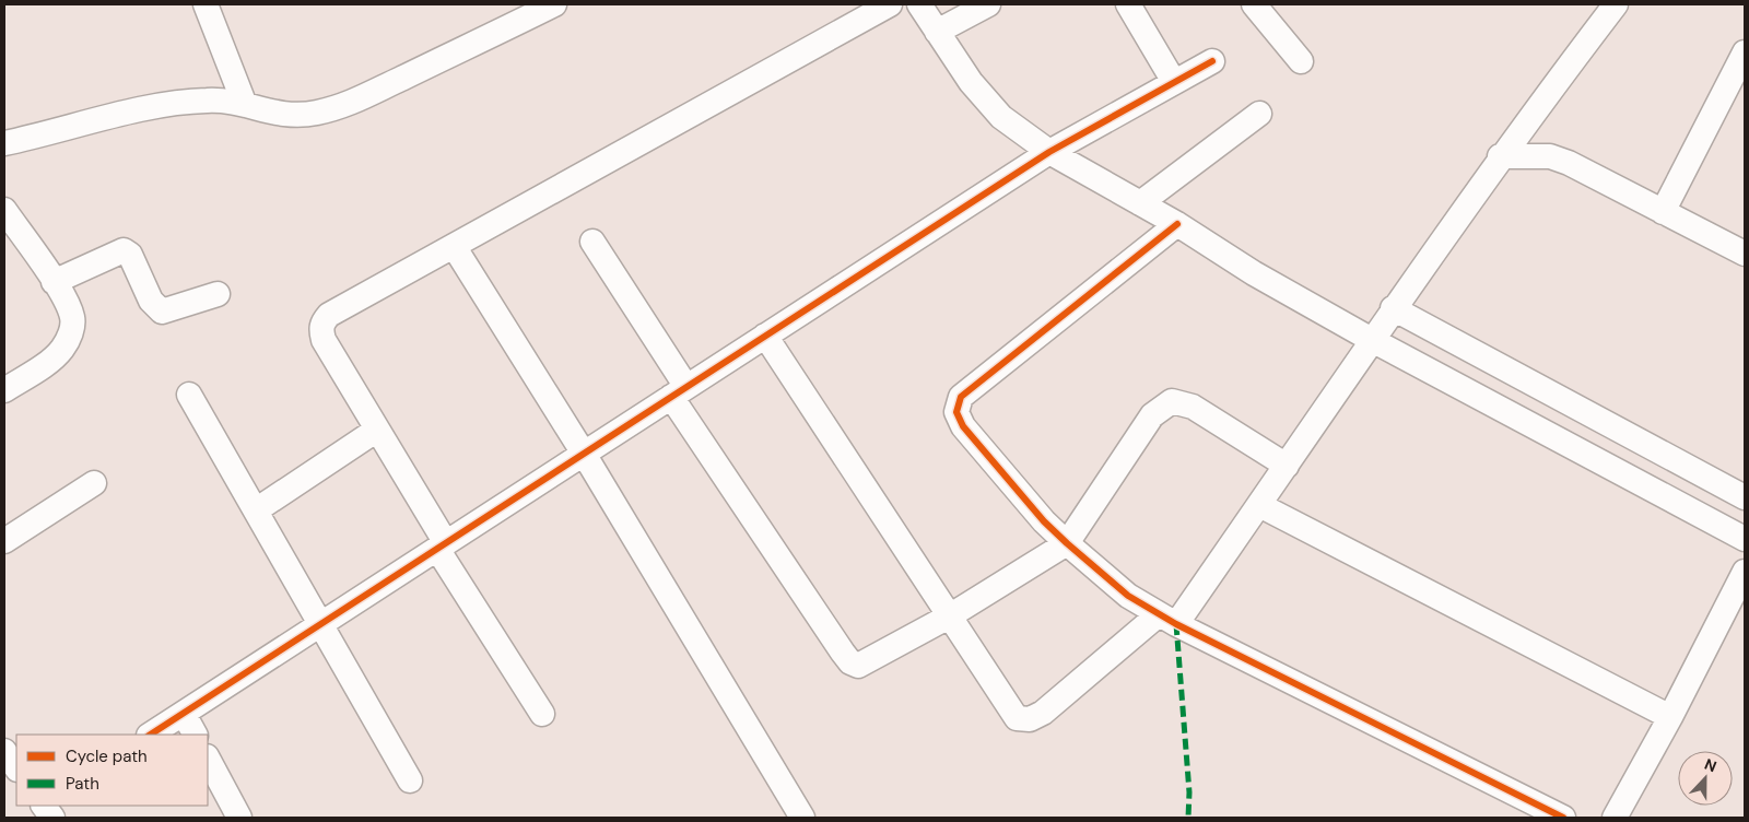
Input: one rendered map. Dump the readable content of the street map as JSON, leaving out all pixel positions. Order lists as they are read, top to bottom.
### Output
{
  "legend": ["Cycle path", "Path"],
  "north": "top"
}
